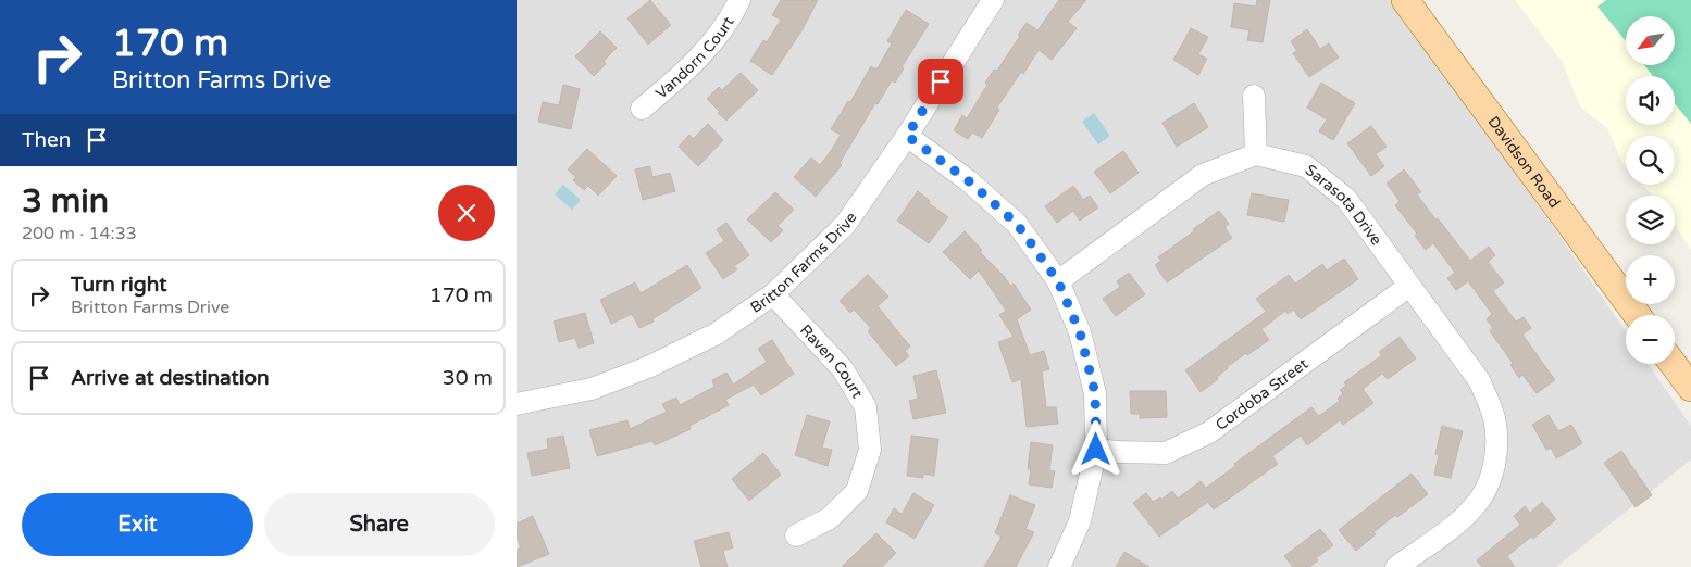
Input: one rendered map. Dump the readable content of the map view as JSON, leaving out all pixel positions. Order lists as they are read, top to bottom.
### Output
{
  "streets": {
    "main road": ["Davidson Road"],
    "street": [
      "Vandorn Court",
      "Sarasota Drive",
      "Britton Farms Drive",
      "Raven Court",
      "Cordoba Street"
    ]
  },
  "crossings": [
    ["Sarasota Drive", "Cordoba Street"],
    ["Britton Farms Drive", "Raven Court"]
  ],
  "north": "bottom left",
  "page": {
    "turn": ["170 m", "Britton Farms Drive"],
    "map_buttons": ["+", "−"],
    "then": "Then",
    "heading": ["3 min", "200 m · 14:33"],
    "list": [
      {
        "name": "Turn right",
        "note": "Britton Farms Drive",
        "value": "170 m"
      },
      {
        "name": "Arrive at destination",
        "value": "30 m"
      }
    ],
    "buttons": ["Exit", "Share"]
  }
}
